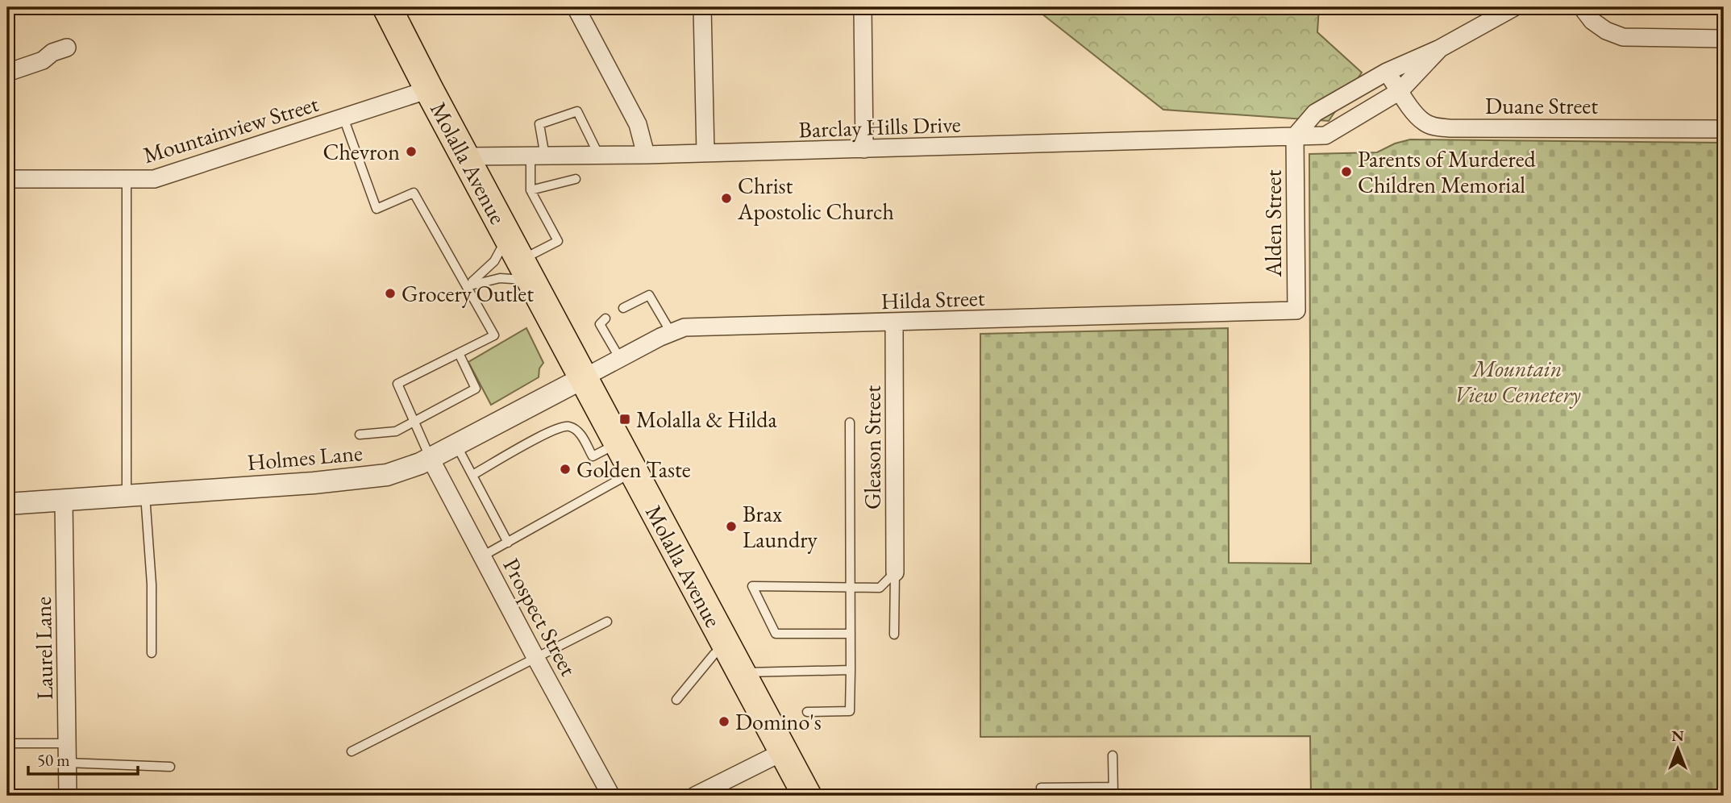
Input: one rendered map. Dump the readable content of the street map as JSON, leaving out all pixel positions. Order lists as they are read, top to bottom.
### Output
{
  "streets": {
    "main road": ["Molalla Avenue"],
    "street": [
      "Duane Street",
      "Barclay Hills Drive",
      "Mountainview Street",
      "Alden Street",
      "Hilda Street",
      "Gleason Street",
      "Holmes Lane",
      "Prospect Street",
      "Laurel Lane"
    ]
  },
  "crossings": [
    ["Duane Street", "Barclay Hills Drive"],
    ["Barclay Hills Drive", "Molalla Avenue"],
    ["Barclay Hills Drive", "Alden Street"],
    ["Mountainview Street", "Molalla Avenue"],
    ["Molalla Avenue", "Hilda Street"],
    ["Molalla Avenue", "Holmes Lane"],
    ["Alden Street", "Hilda Street"],
    ["Hilda Street", "Gleason Street"],
    ["Hilda Street", "Holmes Lane"],
    ["Holmes Lane", "Prospect Street"],
    ["Holmes Lane", "Laurel Lane"]
  ],
  "parks": ["Mountain View Cemetery"],
  "places": {
    "other": [
      "Chevron",
      "Parents of Murdered Children Memorial",
      "Christ Apostolic Church",
      "Grocery Outlet",
      "Golden Taste",
      "Brax Laundry",
      "Domino's"
    ],
    "transit": ["Molalla & Hilda"]
  },
  "scale_bar": "50 m",
  "north": "top"
}
